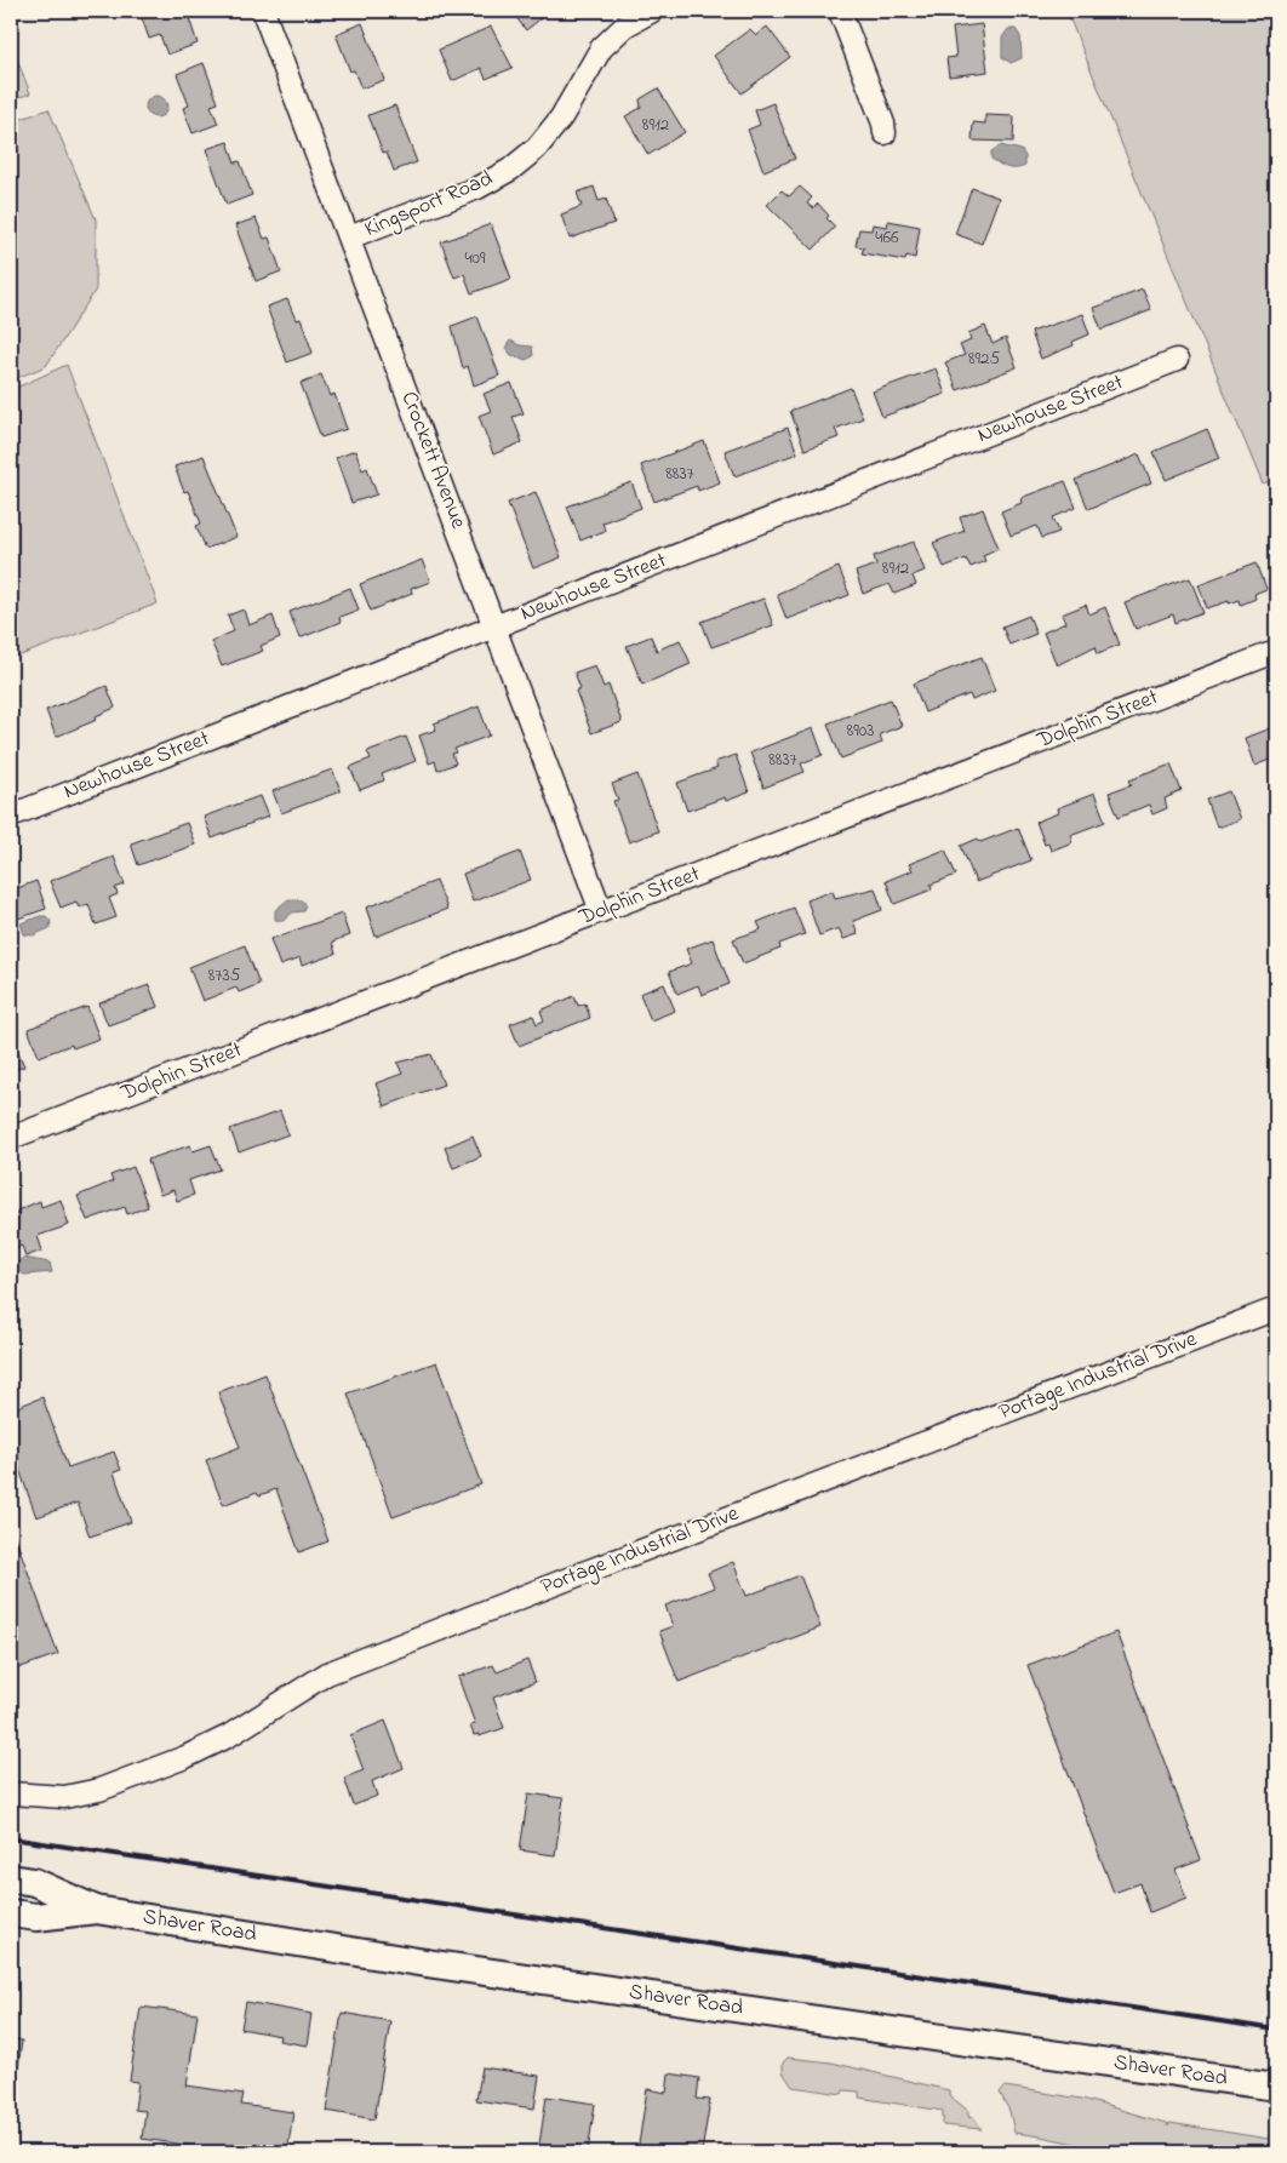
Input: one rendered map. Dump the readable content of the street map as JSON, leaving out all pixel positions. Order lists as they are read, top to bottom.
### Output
{
  "streets": {
    "main road": ["Shaver Road"],
    "street": [
      "Kingsport Road",
      "Newhouse Street",
      "Crockett Avenue",
      "Dolphin Street",
      "Portage Industrial Drive"
    ]
  },
  "crossings": [
    ["Kingsport Road", "Crockett Avenue"],
    ["Newhouse Street", "Crockett Avenue"],
    ["Crockett Avenue", "Dolphin Street"]
  ],
  "house_numbers": [
    "8912",
    "466",
    "409",
    "8925",
    "8837",
    "8912",
    "8903",
    "8837",
    "8735"
  ]
}
